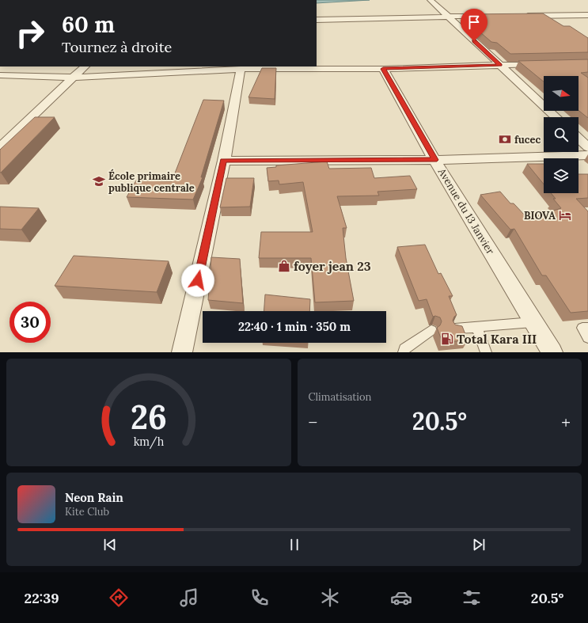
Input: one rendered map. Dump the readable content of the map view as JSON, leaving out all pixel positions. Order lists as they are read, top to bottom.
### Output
{
  "streets": {
    "street": ["Avenue du 13 Janvier"]
  },
  "places": {
    "bank": ["fucec"],
    "school or university": ["École primaire publique centrale"],
    "hotel": ["BIOVA"],
    "shop": ["foyer jean 23"],
    "fuel station": ["Total Kara III"]
  },
  "north": "right",
  "page": {
    "turn": ["60 m", "Tournez à droite"],
    "limit": "30",
    "trip": "22:40 · 1 min · 350 m",
    "tile": "Climatisation",
    "heat": ["−", "20.5°", "+"],
    "song": ["Neon Rain", "Kite Club"],
    "tabs": ["22:39", "20.5°"],
    "gauge": ["26", "km/h"]
  }
}
